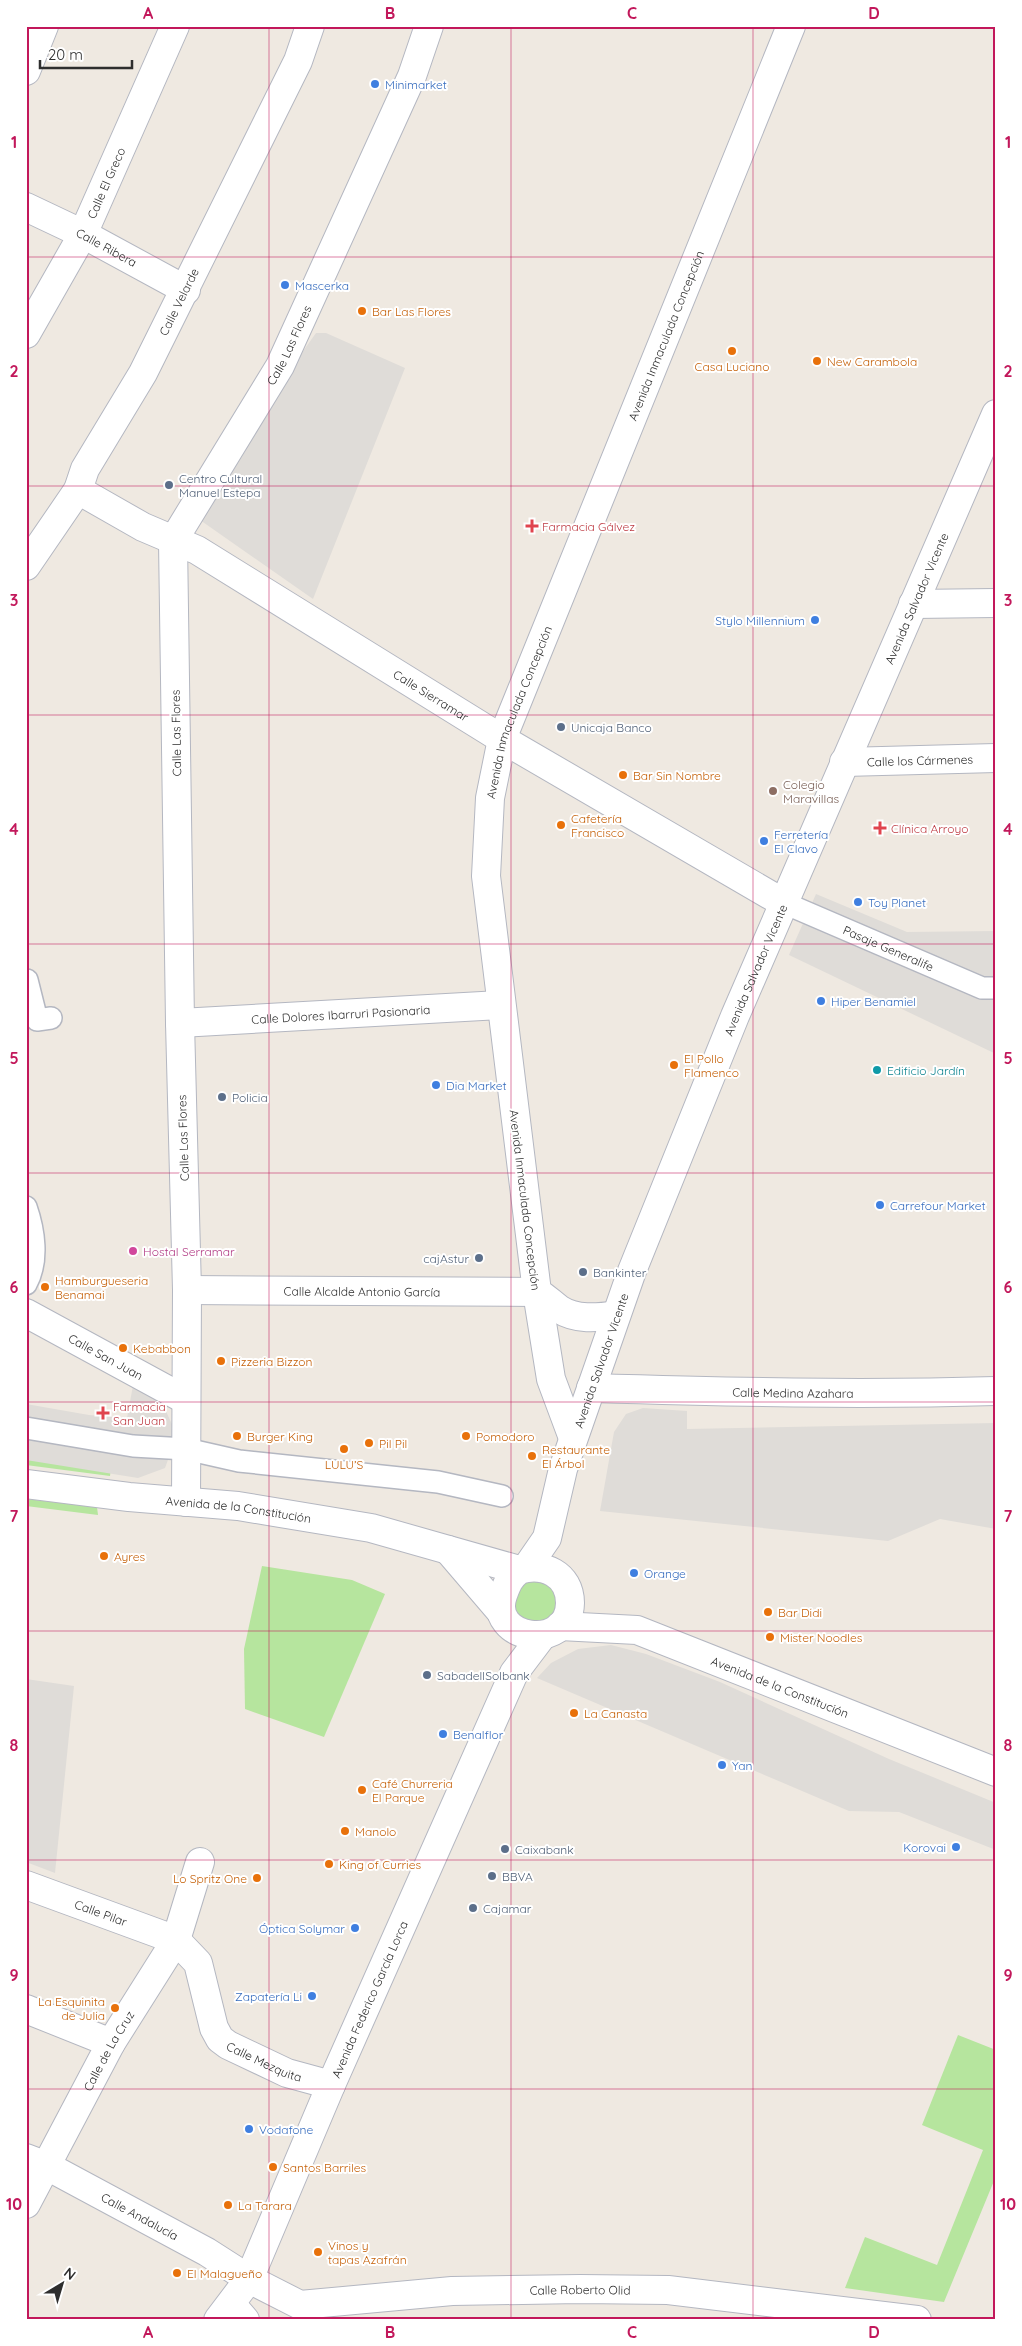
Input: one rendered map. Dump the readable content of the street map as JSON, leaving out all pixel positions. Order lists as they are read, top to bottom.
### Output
{
  "streets": {
    "street": [
      "Calle El Greco",
      "Calle Ribera",
      "Calle Velarde",
      "Avenida Inmaculada Concepción",
      "Calle Las Flores",
      "Avenida Salvador Vicente",
      "Calle Sierramar",
      "Calle los Cármenes",
      "Pasaje Generalife",
      "Calle Dolores Ibarruri Pasionaria",
      "Calle Alcalde Antonio García",
      "Calle San Juan",
      "Calle Medina Azahara",
      "Avenida de la Constitución",
      "Calle Pilar",
      "Avenida Federico García Lorca",
      "Calle de La Cruz",
      "Calle Mezquita",
      "Calle Andalucía",
      "Calle Roberto Olid"
    ]
  },
  "crossings": [
    ["Calle El Greco", "Calle Ribera"],
    ["Calle Ribera", "Calle Velarde"],
    ["Calle Velarde", "Calle Sierramar"],
    ["Avenida Inmaculada Concepción", "Avenida Salvador Vicente"],
    ["Avenida Inmaculada Concepción", "Calle Sierramar"],
    ["Avenida Inmaculada Concepción", "Calle Dolores Ibarruri Pasionaria"],
    ["Avenida Inmaculada Concepción", "Calle Alcalde Antonio García"],
    ["Calle Las Flores", "Calle Sierramar"],
    ["Calle Las Flores", "Calle Dolores Ibarruri Pasionaria"],
    ["Calle Las Flores", "Calle Alcalde Antonio García"],
    ["Calle Las Flores", "Calle San Juan"],
    ["Calle Las Flores", "Avenida de la Constitución"],
    ["Avenida Salvador Vicente", "Calle Sierramar"],
    ["Avenida Salvador Vicente", "Calle los Cármenes"],
    ["Avenida Salvador Vicente", "Pasaje Generalife"],
    ["Avenida Salvador Vicente", "Calle Medina Azahara"],
    ["Avenida Salvador Vicente", "Avenida de la Constitución"],
    ["Calle Sierramar", "Pasaje Generalife"],
    ["Calle Pilar", "Calle de La Cruz"],
    ["Calle Pilar", "Calle Mezquita"],
    ["Avenida Federico García Lorca", "Calle Mezquita"],
    ["Avenida Federico García Lorca", "Calle Andalucía"],
    ["Avenida Federico García Lorca", "Calle Roberto Olid"],
    ["Calle de La Cruz", "Calle Mezquita"],
    ["Calle de La Cruz", "Calle Andalucía"],
    ["Calle Andalucía", "Calle Roberto Olid"]
  ],
  "places": {
    "other": [
      "Minimarket",
      "Mascerka",
      "Bar Las Flores",
      "Casa Luciano",
      "New Carambola",
      "Centro Cultural Manuel Estepa",
      "Stylo Millennium",
      "Unicaja Banco",
      "Bar Sin Nombre",
      "Colegio Maravillas",
      "Cafetería Francisco",
      "Ferretería El Clavo",
      "Toy Planet",
      "Hiper Benamiel",
      "El Pollo Flamenco",
      "Edificio Jardín",
      "Dia Market",
      "Policia",
      "Carrefour Market",
      "Hostal Serramar",
      "cajAstur",
      "Bankinter",
      "Hamburgueseria Benamai",
      "Kebabbon",
      "Pizzeria Bizzon",
      "Burger King",
      "Pomodoro",
      "Pil Pil",
      "LULU’S",
      "Restaurante El Árbol",
      "Ayres",
      "Orange",
      "Bar Didi",
      "Mister Noodles",
      "SabadellSolbank",
      "La Canasta",
      "Benalflor",
      "Yan",
      "Café Churreria El Parque",
      "Manolo",
      "Korovai",
      "Caixabank",
      "King of Curries",
      "BBVA",
      "Lo Spritz One",
      "Cajamar",
      "Óptica Solymar",
      "Zapatería Li",
      "La Esquinita de Julia",
      "Vodafone",
      "Santos Barriles",
      "La Tarara",
      "Vinos y tapas Azafrán",
      "El Malagueño"
    ],
    "health": ["Farmacia Gálvez", "Clínica Arroyo", "Farmacia San Juan"]
  },
  "scale_bar": "20 m",
  "north": "top right",
  "grid": {
    "columns": [
      "A",
      "B",
      "C",
      "D"
    ],
    "rows": [
      "1",
      "2",
      "3",
      "4",
      "5",
      "6",
      "7",
      "8",
      "9",
      "10"
    ]
  }
}
